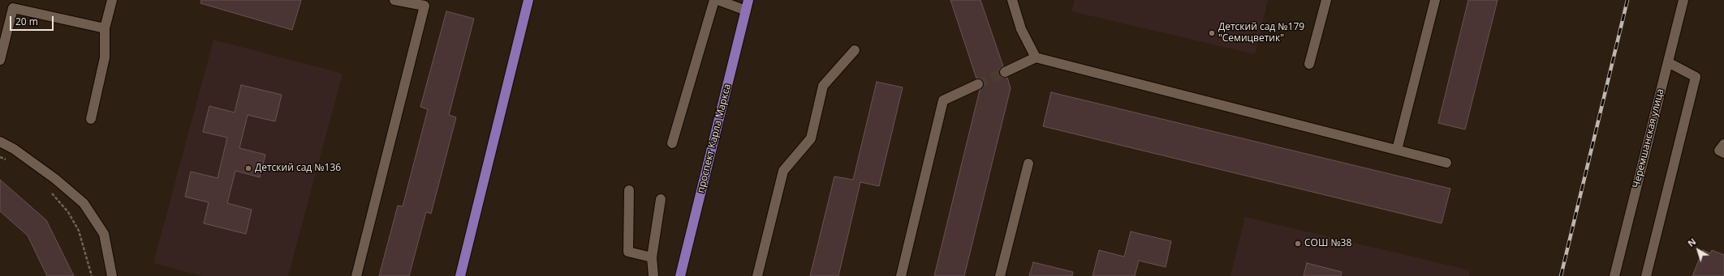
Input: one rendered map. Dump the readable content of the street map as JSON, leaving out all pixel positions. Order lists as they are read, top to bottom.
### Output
{
  "streets": {
    "main road": ["проспект Карла Маркса"],
    "street": ["Черемшанская улица"]
  },
  "places": ["Детский сад №179 \"Семицветик\"", "Детский сад №136", "СОШ №38"],
  "scale_bar": "20 m",
  "north": "top left"
}
